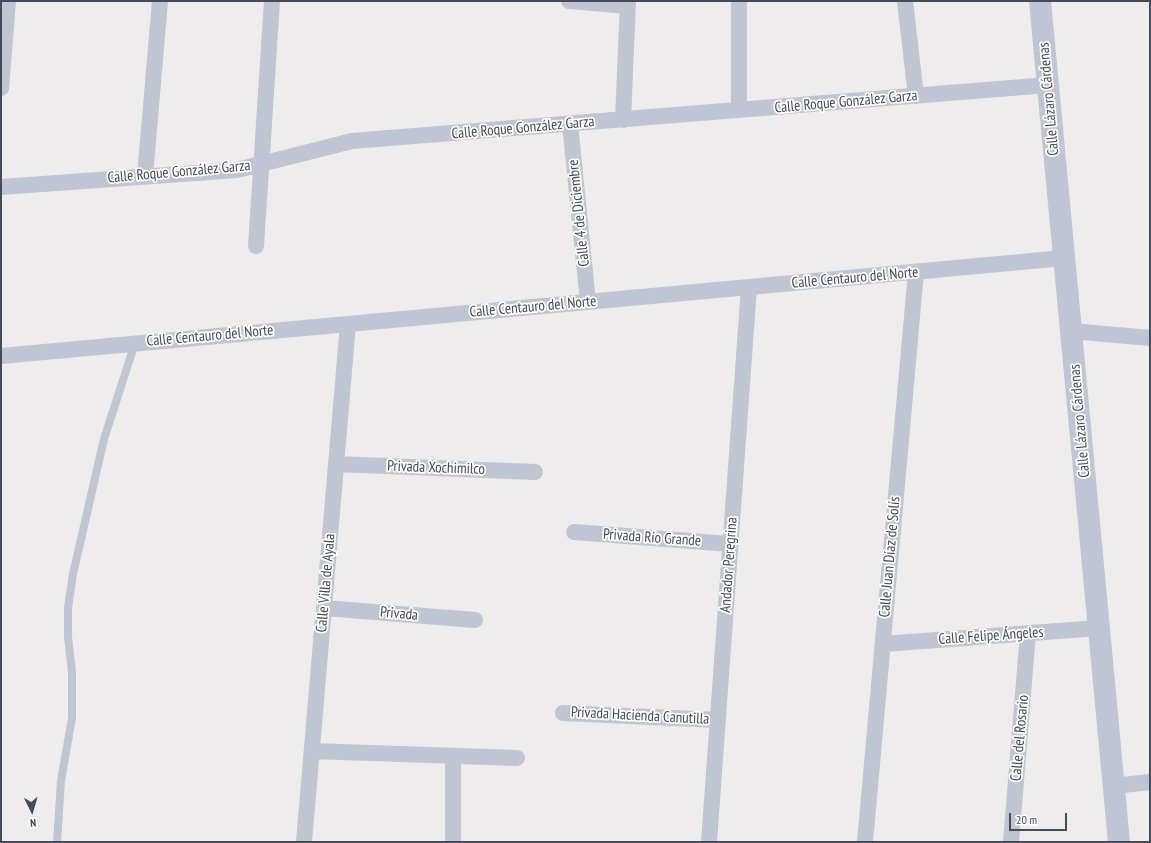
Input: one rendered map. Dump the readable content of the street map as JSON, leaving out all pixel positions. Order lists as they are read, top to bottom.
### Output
{
  "streets": {
    "street": [
      "Calle Lázaro Cárdenas",
      "Calle Roque González Garza",
      "Calle 4 de Diciembre",
      "Calle Centauro del Norte",
      "Privada Xochimilco",
      "Privada Río Grande",
      "Calle Juan Díaz de Solís",
      "Andador Peregrina",
      "Calle Villa de Ayala",
      "Privada",
      "Calle Felipe Ángeles",
      "Privada Hacienda Canutilla",
      "Calle del Rosario"
    ]
  },
  "crossings": [
    ["Calle Lázaro Cárdenas", "Calle Roque González Garza"],
    ["Calle Lázaro Cárdenas", "Calle Centauro del Norte"],
    ["Calle Lázaro Cárdenas", "Calle Felipe Ángeles"],
    ["Calle Roque González Garza", "Calle 4 de Diciembre"],
    ["Calle 4 de Diciembre", "Calle Centauro del Norte"],
    ["Calle Centauro del Norte", "Calle Juan Díaz de Solís"],
    ["Calle Centauro del Norte", "Andador Peregrina"],
    ["Calle Centauro del Norte", "Calle Villa de Ayala"],
    ["Privada Xochimilco", "Calle Villa de Ayala"],
    ["Privada Río Grande", "Andador Peregrina"],
    ["Calle Juan Díaz de Solís", "Calle Felipe Ángeles"],
    ["Andador Peregrina", "Privada Hacienda Canutilla"],
    ["Calle Villa de Ayala", "Privada"],
    ["Calle Felipe Ángeles", "Calle del Rosario"]
  ],
  "scale_bar": "20 m",
  "north": "bottom"
}
